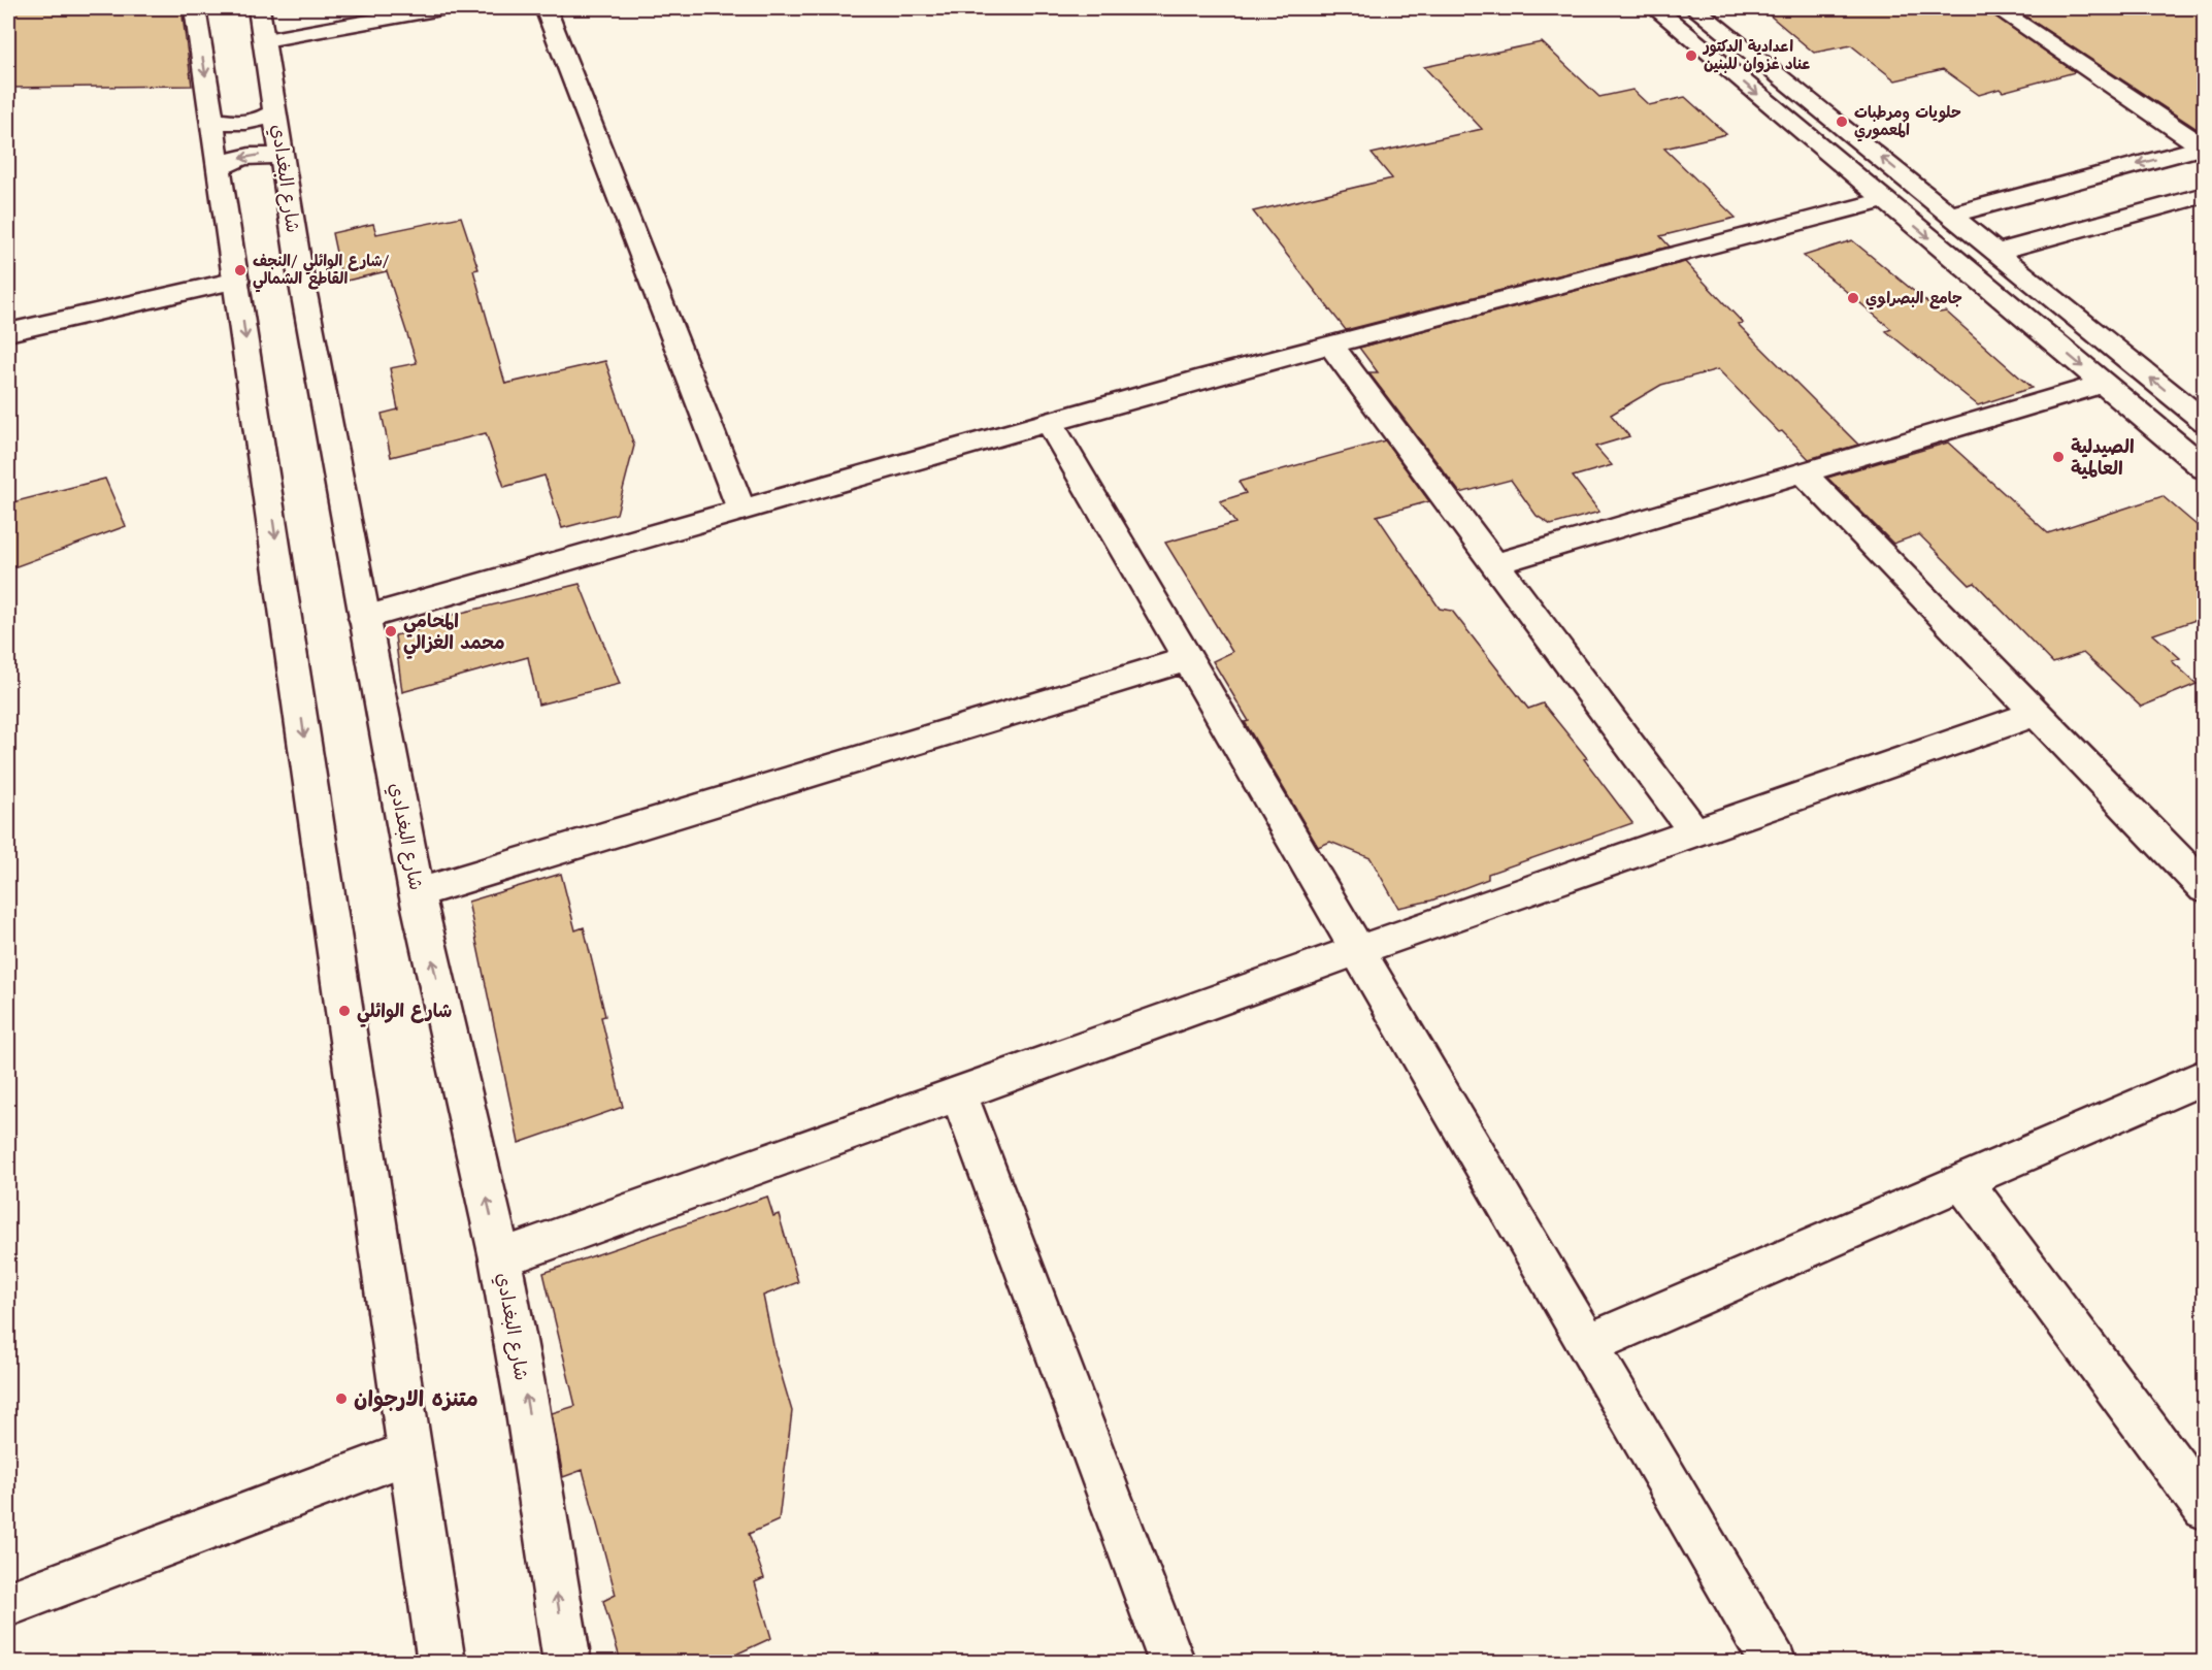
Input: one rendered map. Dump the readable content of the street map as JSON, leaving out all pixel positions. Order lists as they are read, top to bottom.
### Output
{
  "streets": {
    "street": ["شارع البغدادي"]
  },
  "places": [
    "اعدادية الدكتور عناد غزوان للبنين",
    "حلويات ومرطبات المعموري",
    "شارع الوائلي /النجف/ القاطع الشمالي",
    "جامع البصراوي",
    "الصيدلية العالمية",
    "المحامي محمد الغزالي",
    "شارع الوائلي",
    "متنزه الارجوان"
  ]
}
